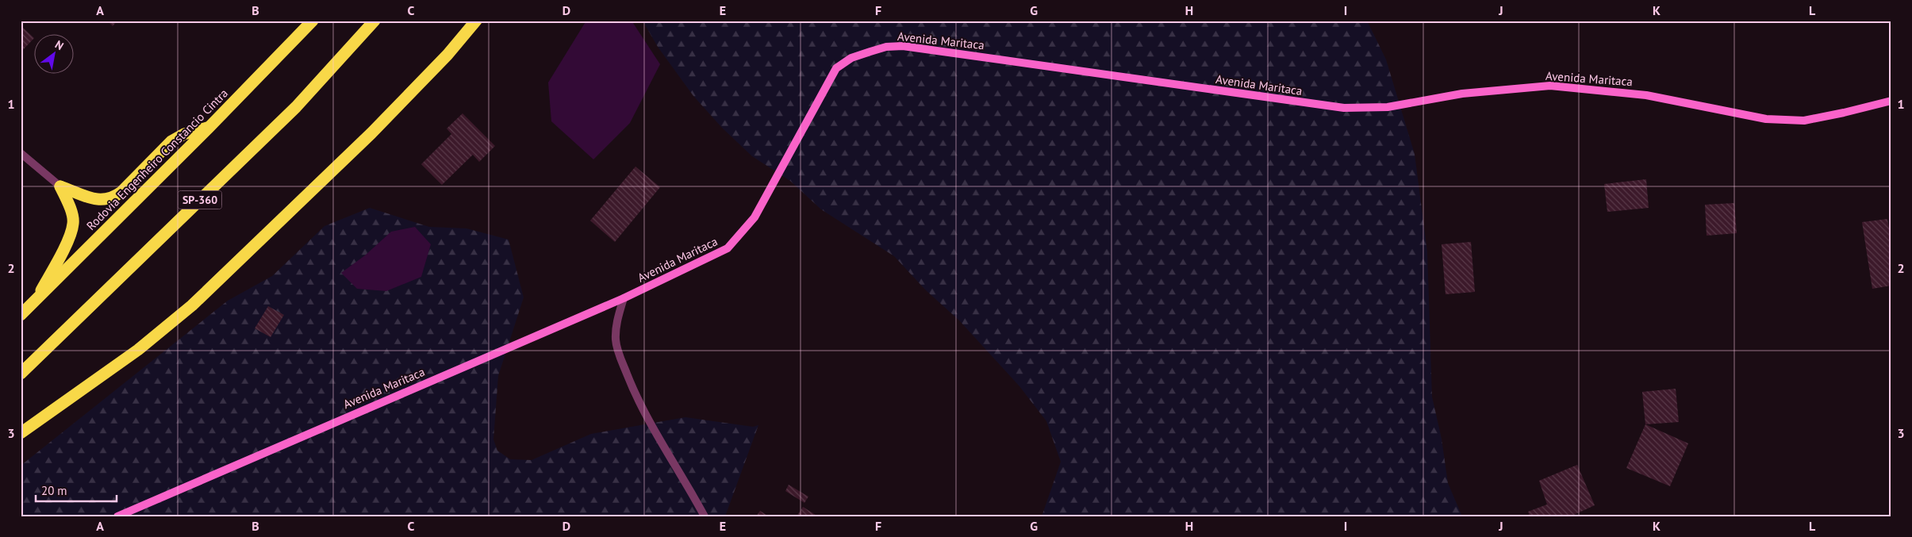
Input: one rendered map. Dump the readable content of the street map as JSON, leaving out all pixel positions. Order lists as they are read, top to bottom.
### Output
{
  "streets": {
    "highway": ["Rodovia Engenheiro Constancio Cintra", "SP-360"],
    "street": ["Avenida Maritaca"]
  },
  "scale_bar": "20 m",
  "north": "top right",
  "grid": {
    "columns": [
      "A",
      "B",
      "C",
      "D",
      "E",
      "F",
      "G",
      "H",
      "I",
      "J",
      "K",
      "L"
    ],
    "rows": ["1", "2", "3"]
  }
}
